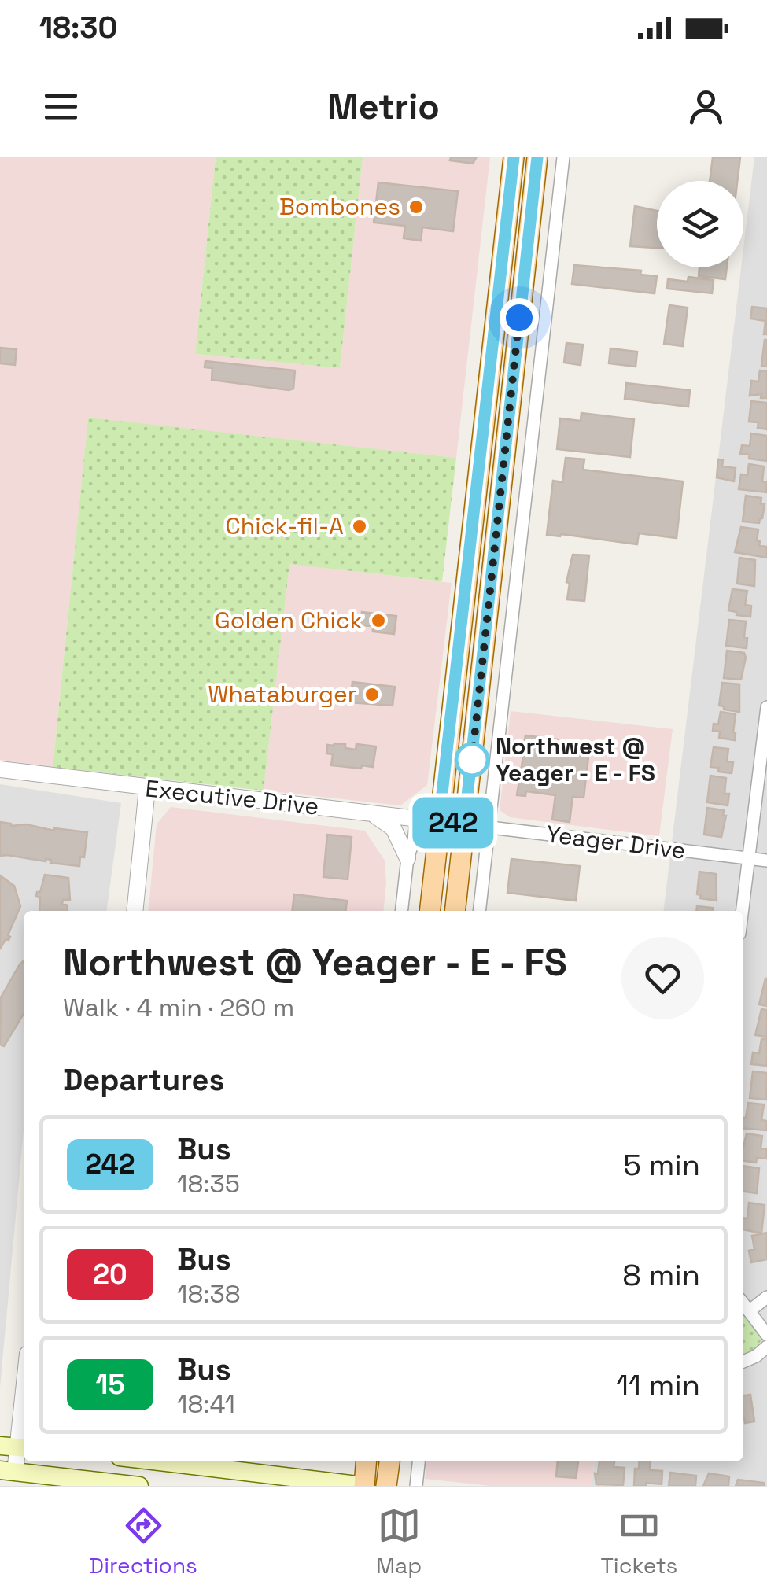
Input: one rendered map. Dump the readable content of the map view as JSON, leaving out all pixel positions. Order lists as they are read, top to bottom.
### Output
{
  "streets": {
    "street": ["Executive Drive", "Yeager Drive"]
  },
  "crossings": [
    ["Executive Drive", "Yeager Drive"]
  ],
  "places": [
    "Bombones",
    "Chick-fil-A",
    "Golden Chick",
    "Whataburger",
    "Northwest @ Yeager - E - FS"
  ],
  "lines": ["bus line 242"],
  "page": {
    "status": "18:30",
    "header": "Metrio",
    "on_map": "242",
    "heading": [
      ["Northwest @ Yeager - E - FS", "Walk · 4 min · 260 m"],
      "Departures"
    ],
    "list": [
      {
        "mark": "242",
        "name": "Bus",
        "note": "18:35",
        "value": "5 min"
      },
      {
        "mark": "20",
        "name": "Bus",
        "note": "18:38",
        "value": "8 min"
      },
      {
        "mark": "15",
        "name": "Bus",
        "note": "18:41",
        "value": "11 min"
      }
    ],
    "tabs": ["Directions", "Map", "Tickets"]
  }
}
